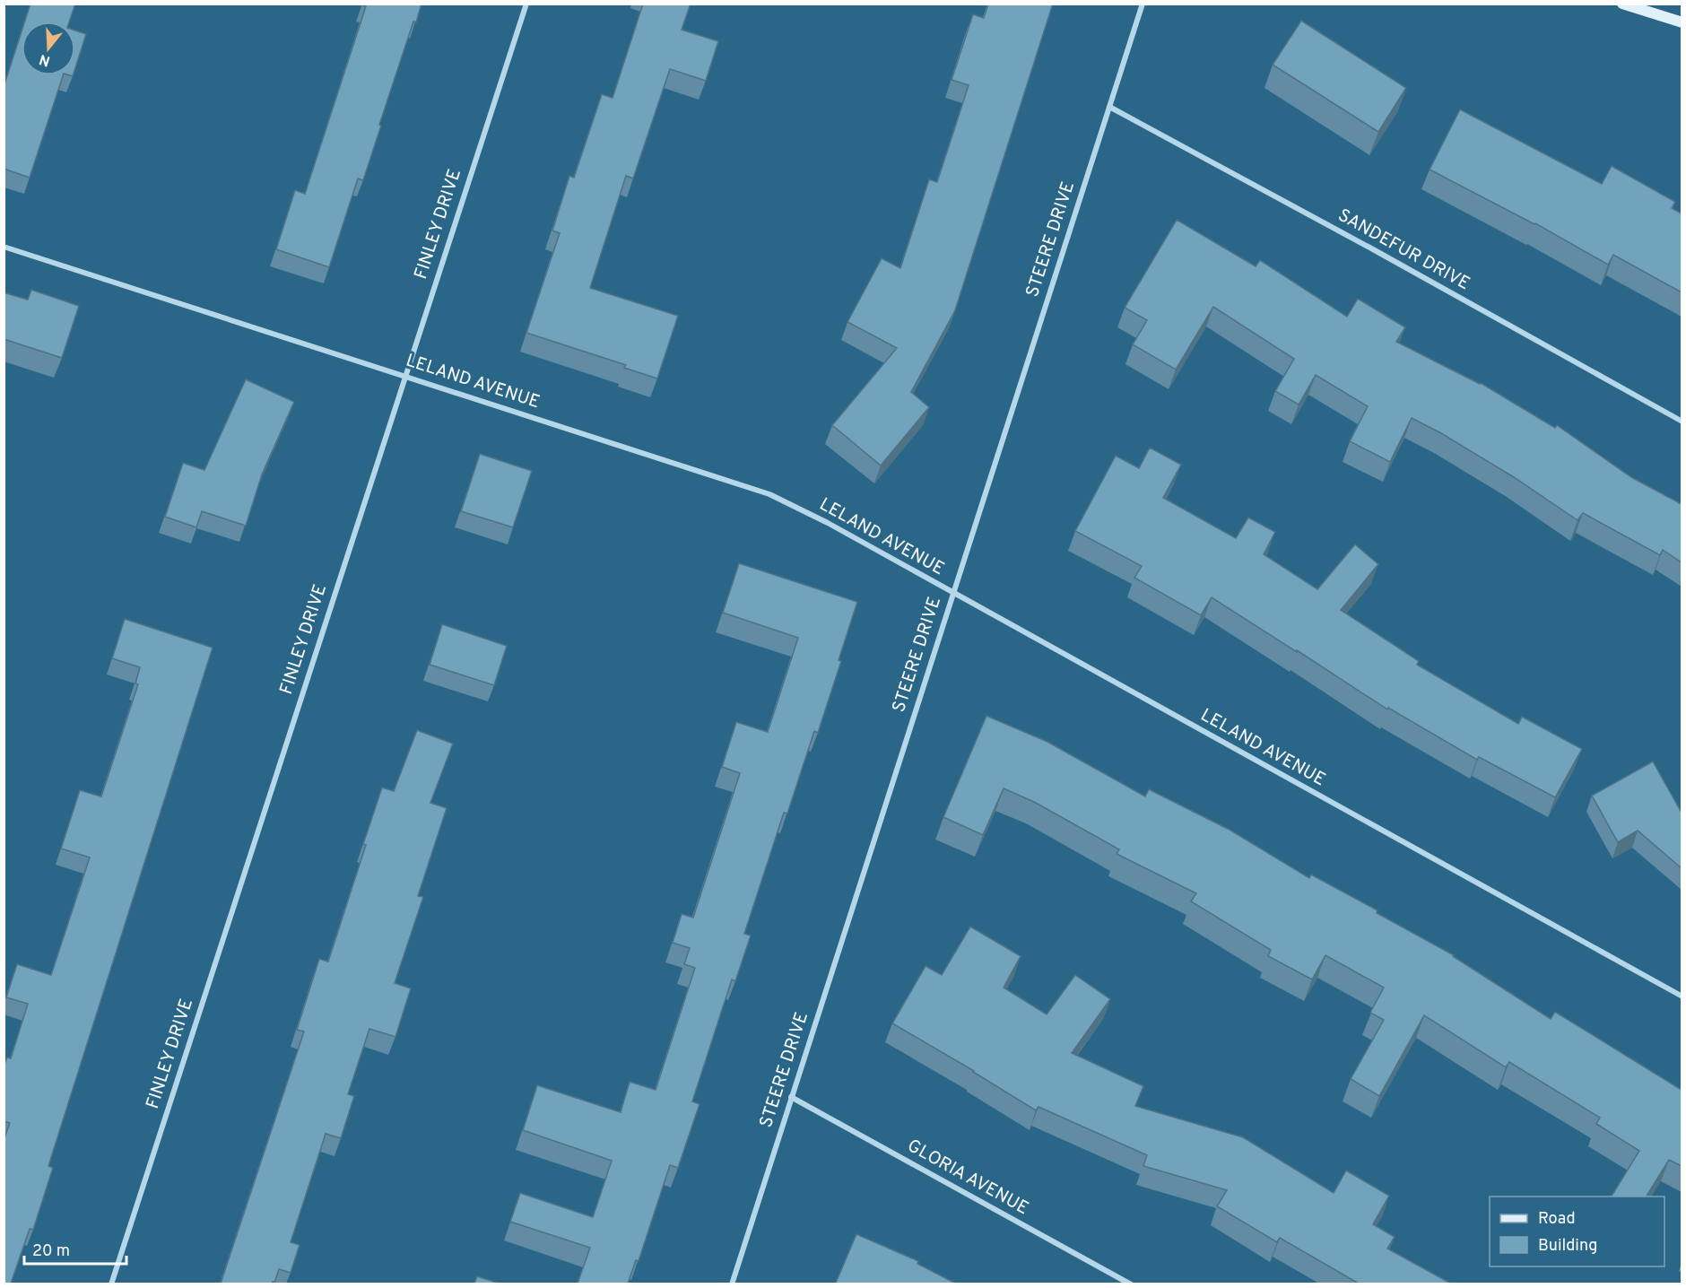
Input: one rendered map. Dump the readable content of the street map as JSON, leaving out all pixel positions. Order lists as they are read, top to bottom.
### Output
{
  "streets": {
    "street": [
      "FINLEY DRIVE",
      "STEERE DRIVE",
      "SANDEFUR DRIVE",
      "LELAND AVENUE",
      "GLORIA AVENUE"
    ]
  },
  "crossings": [
    ["FINLEY DRIVE", "LELAND AVENUE"],
    ["STEERE DRIVE", "SANDEFUR DRIVE"],
    ["STEERE DRIVE", "LELAND AVENUE"],
    ["STEERE DRIVE", "GLORIA AVENUE"]
  ],
  "legend": ["Road", "Building"],
  "scale_bar": "20 m",
  "north": "bottom"
}
